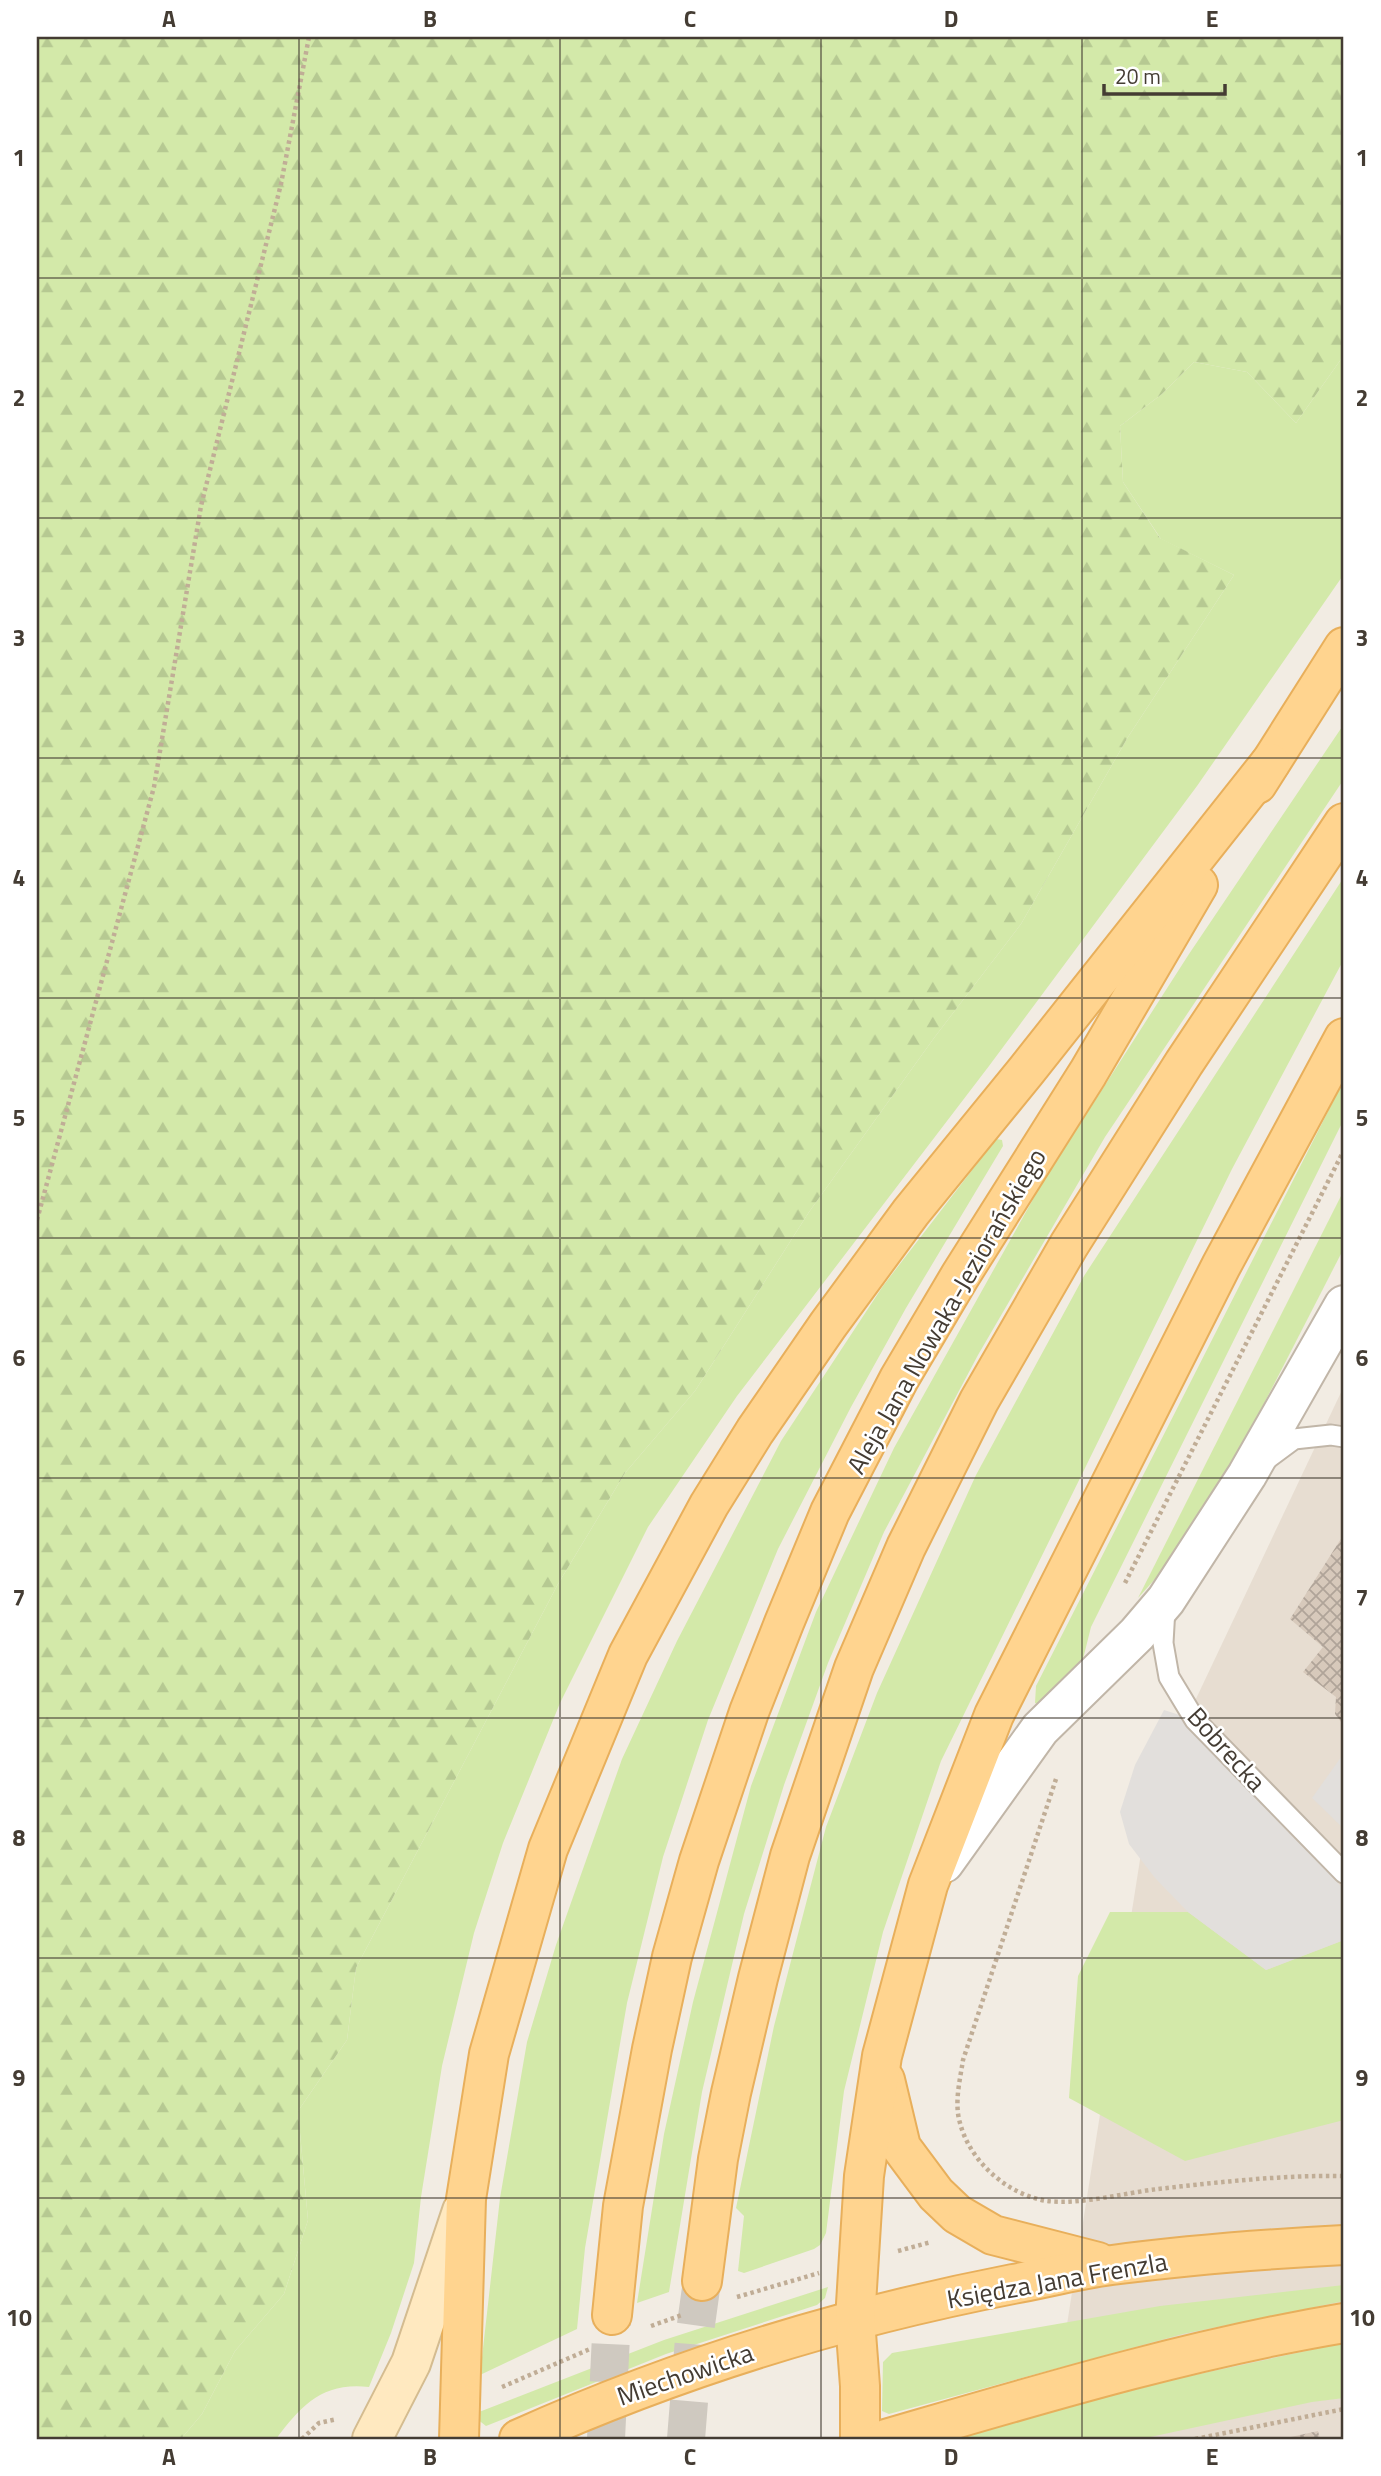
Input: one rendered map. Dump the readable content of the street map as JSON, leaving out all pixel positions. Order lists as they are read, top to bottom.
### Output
{
  "streets": {
    "main road": ["Aleja Jana Nowaka-Jeziorańskiego", "Księdza Jana Frenzla", "Miechowicka"],
    "lane": ["Bobrecka"]
  },
  "crossings": [
    ["Księdza Jana Frenzla", "Miechowicka"]
  ],
  "scale_bar": "20 m",
  "grid": {
    "columns": [
      "A",
      "B",
      "C",
      "D",
      "E"
    ],
    "rows": [
      "1",
      "2",
      "3",
      "4",
      "5",
      "6",
      "7",
      "8",
      "9",
      "10"
    ]
  }
}
